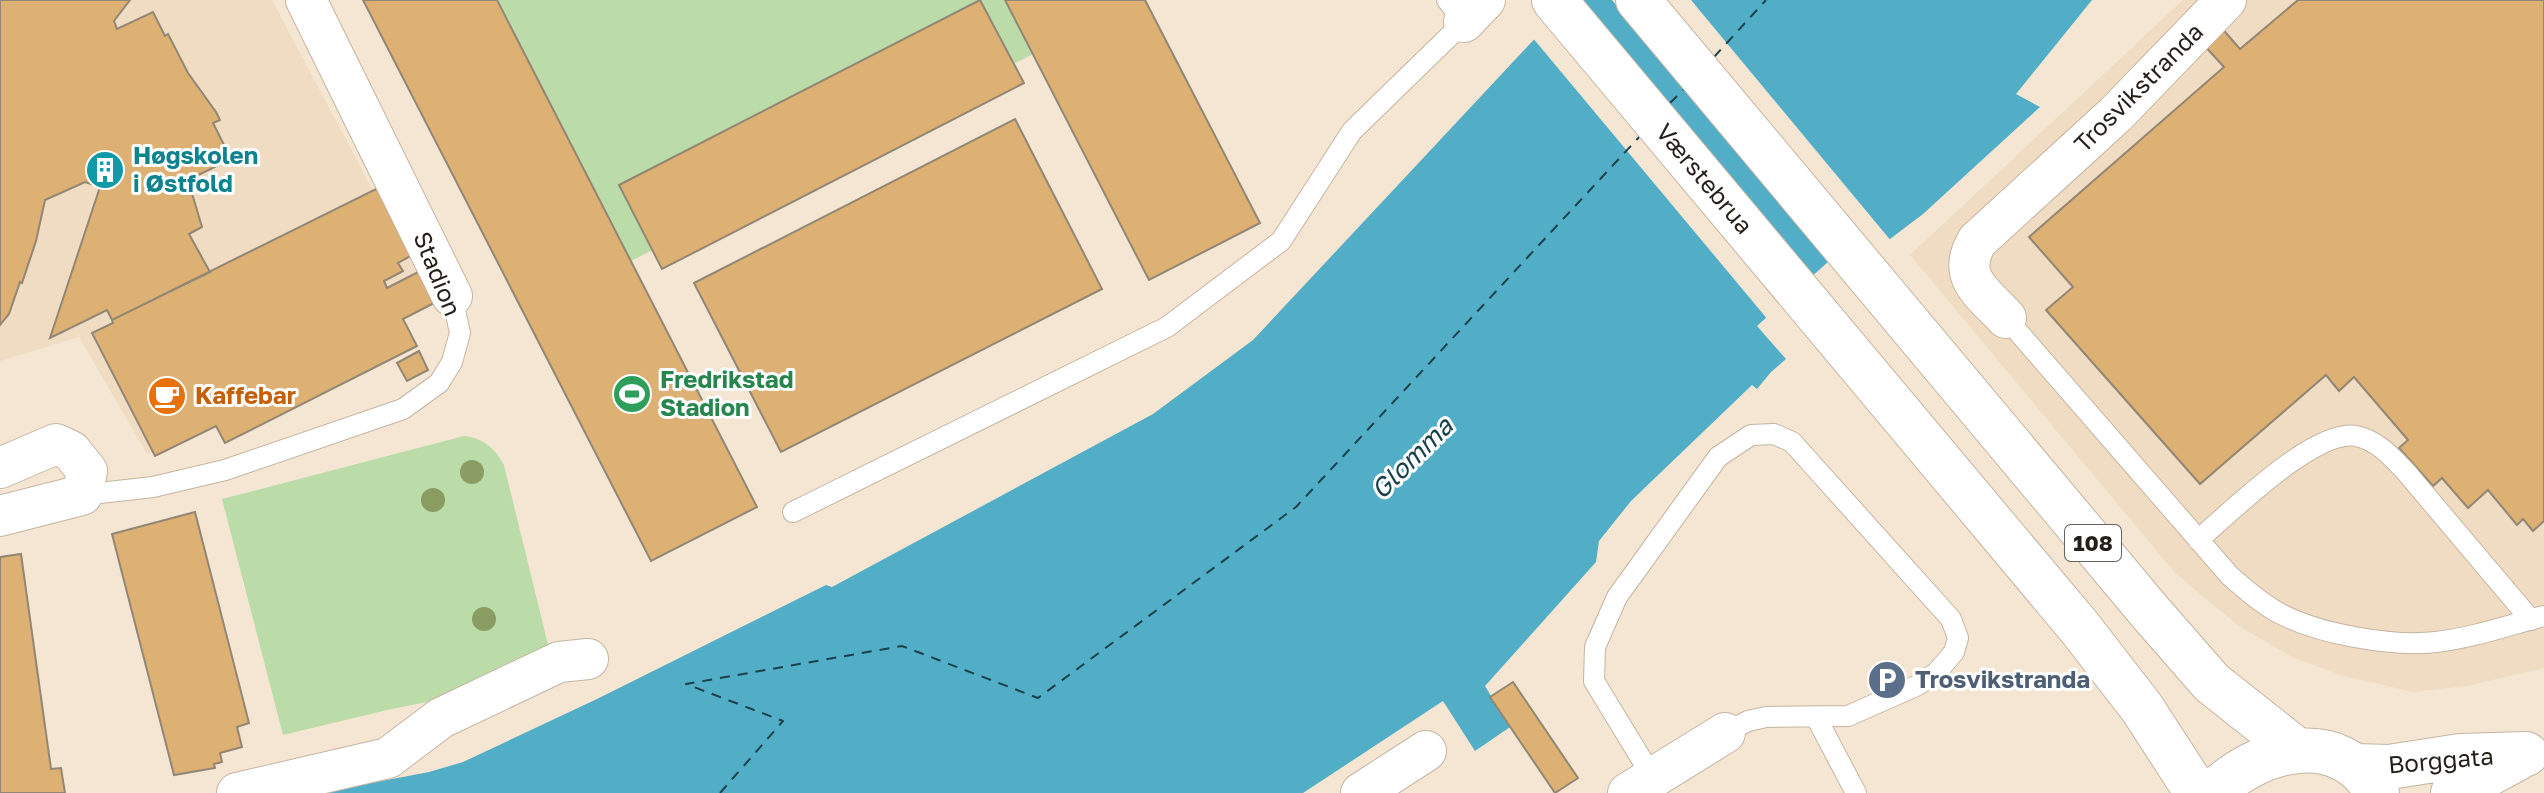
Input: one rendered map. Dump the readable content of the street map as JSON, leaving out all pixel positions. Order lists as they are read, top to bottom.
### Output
{
  "streets": {
    "main road": ["Værstebrua", "108", "Borggata"],
    "street": ["Trosvikstranda", "Stadion"]
  },
  "crossings": [
    ["108", "Borggata"]
  ],
  "water": ["Glomma"],
  "places": {
    "building": ["Høgskolen i Østfold"],
    "sports": ["Fredrikstad Stadion"],
    "cafe": ["Kaffebar"],
    "parking": ["Trosvikstranda"]
  }
}
